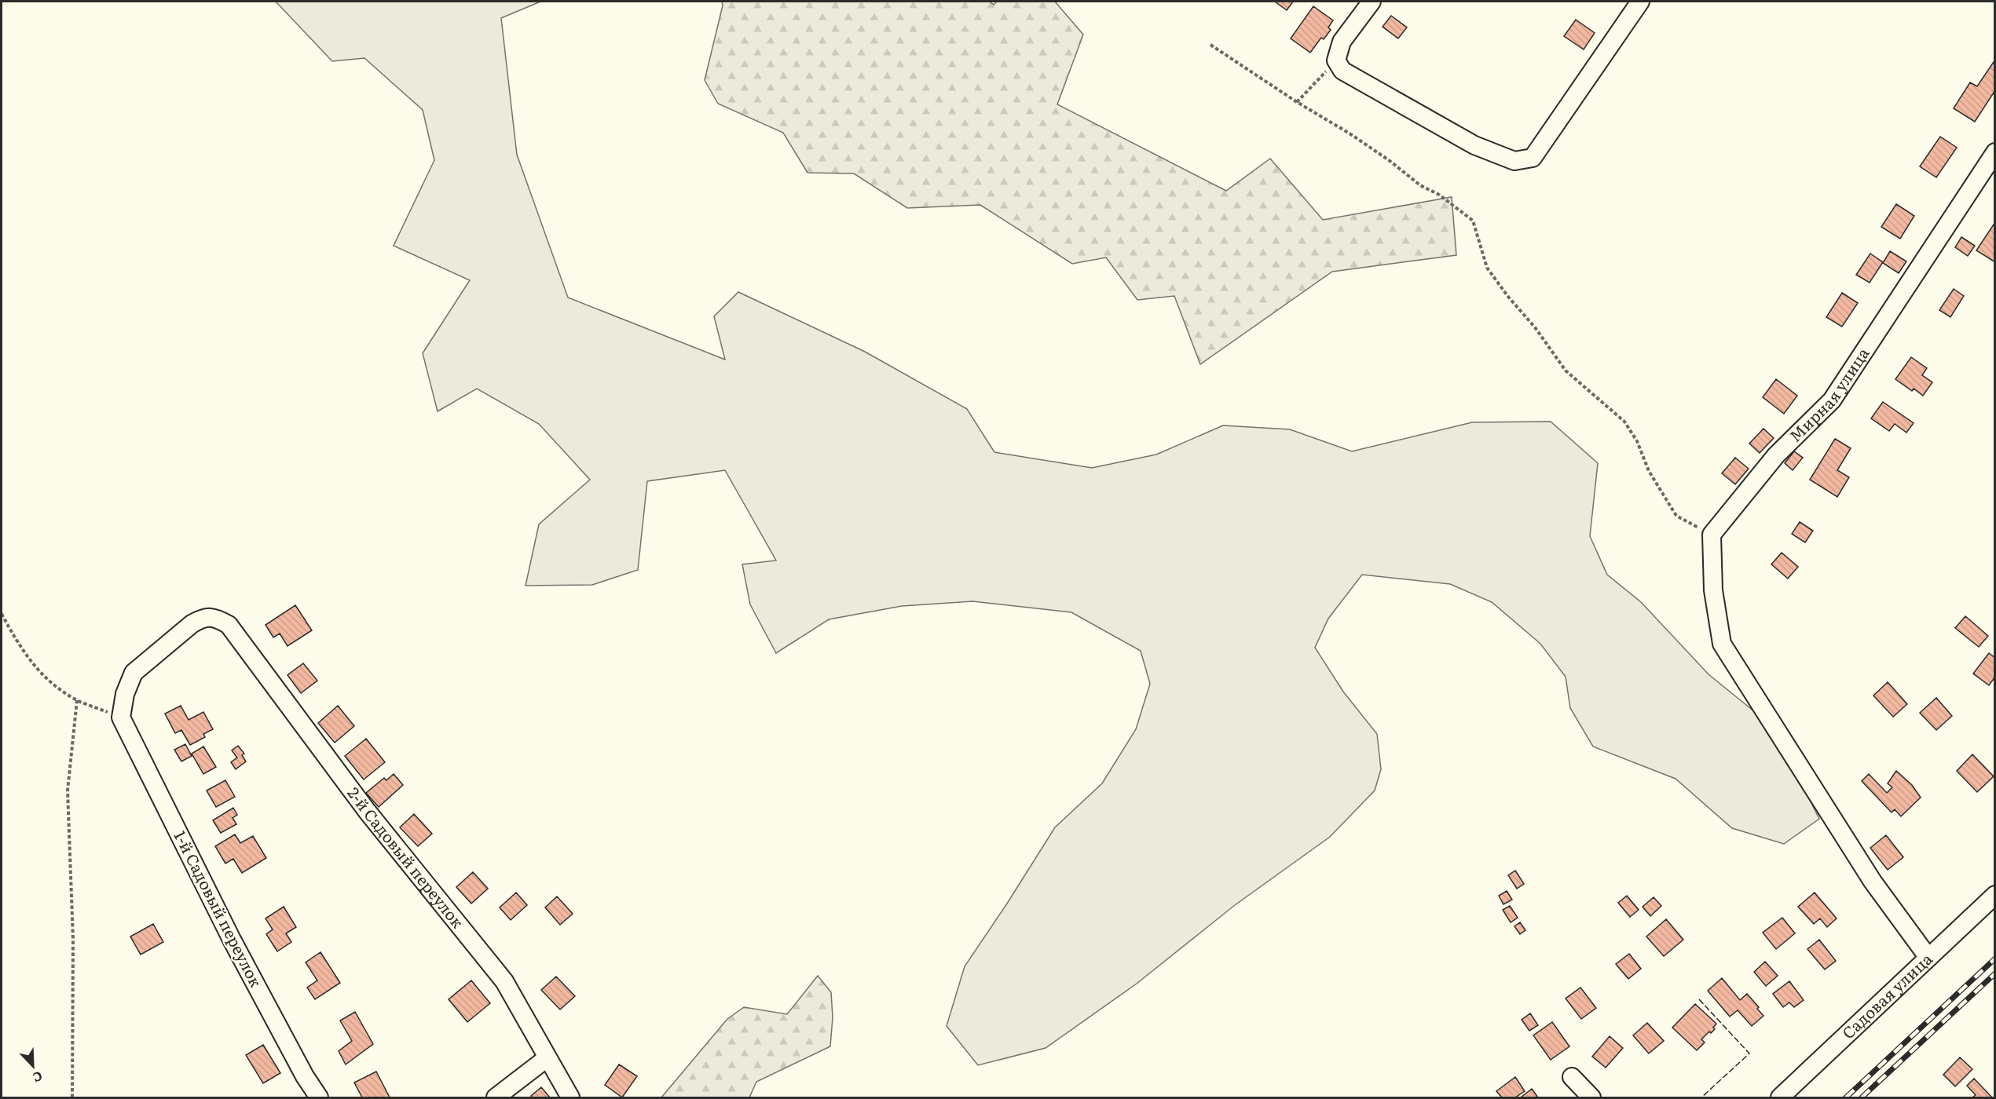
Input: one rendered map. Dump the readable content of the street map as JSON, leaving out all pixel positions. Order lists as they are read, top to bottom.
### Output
{
  "streets": {
    "street": [
      "Мирная улица",
      "2-й Садовый переулок",
      "1-й Садовый переулок",
      "Садовая улица"
    ]
  },
  "crossings": [
    ["2-й Садовый переулок", "1-й Садовый переулок"]
  ],
  "north": "bottom right"
}
